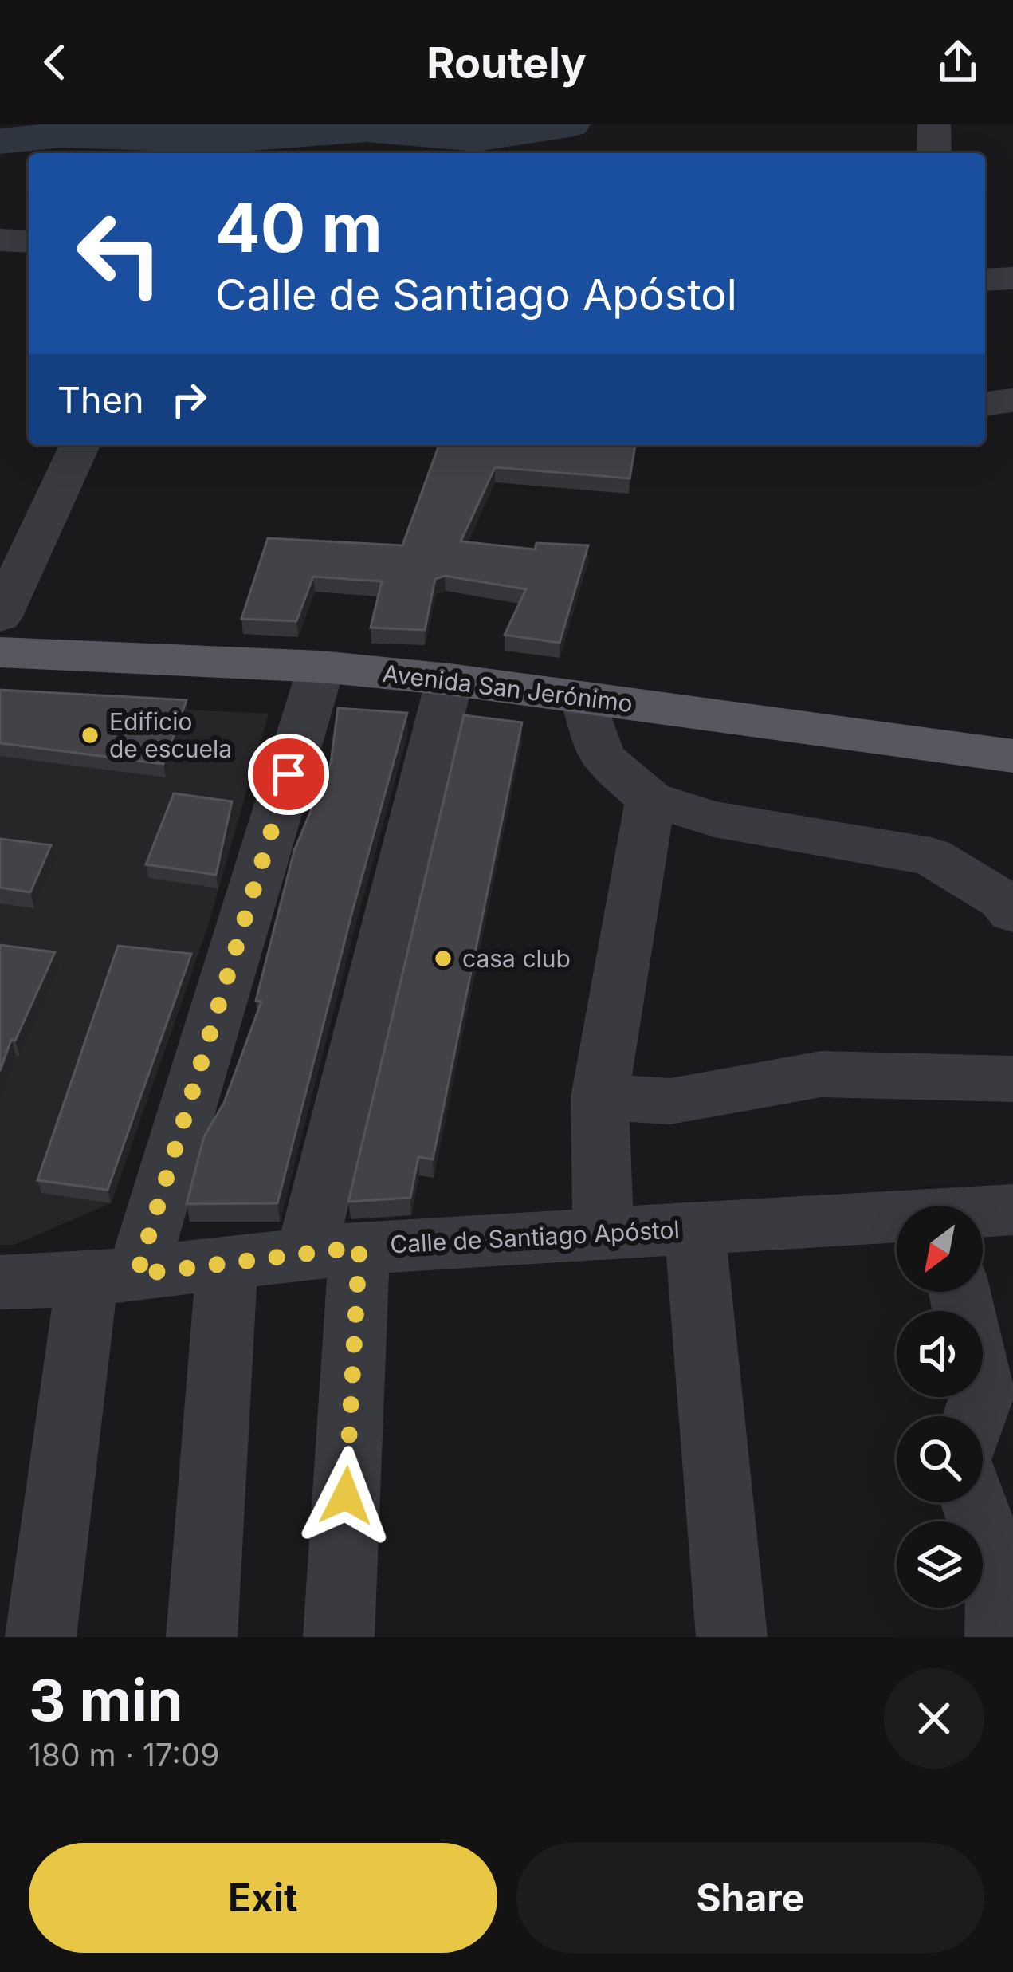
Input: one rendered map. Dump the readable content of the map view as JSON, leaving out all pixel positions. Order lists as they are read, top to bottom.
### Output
{
  "streets": {
    "main road": ["Avenida San Jerónimo"],
    "street": ["Calle de Santiago Apóstol"]
  },
  "places": ["Edificio de escuela", "casa club"],
  "north": "bottom left",
  "page": {
    "header": "Routely",
    "turn": ["40 m", "Calle de Santiago Apóstol"],
    "then": "Then",
    "heading": ["3 min", "180 m · 17:09"],
    "buttons": ["Exit", "Share"]
  }
}
